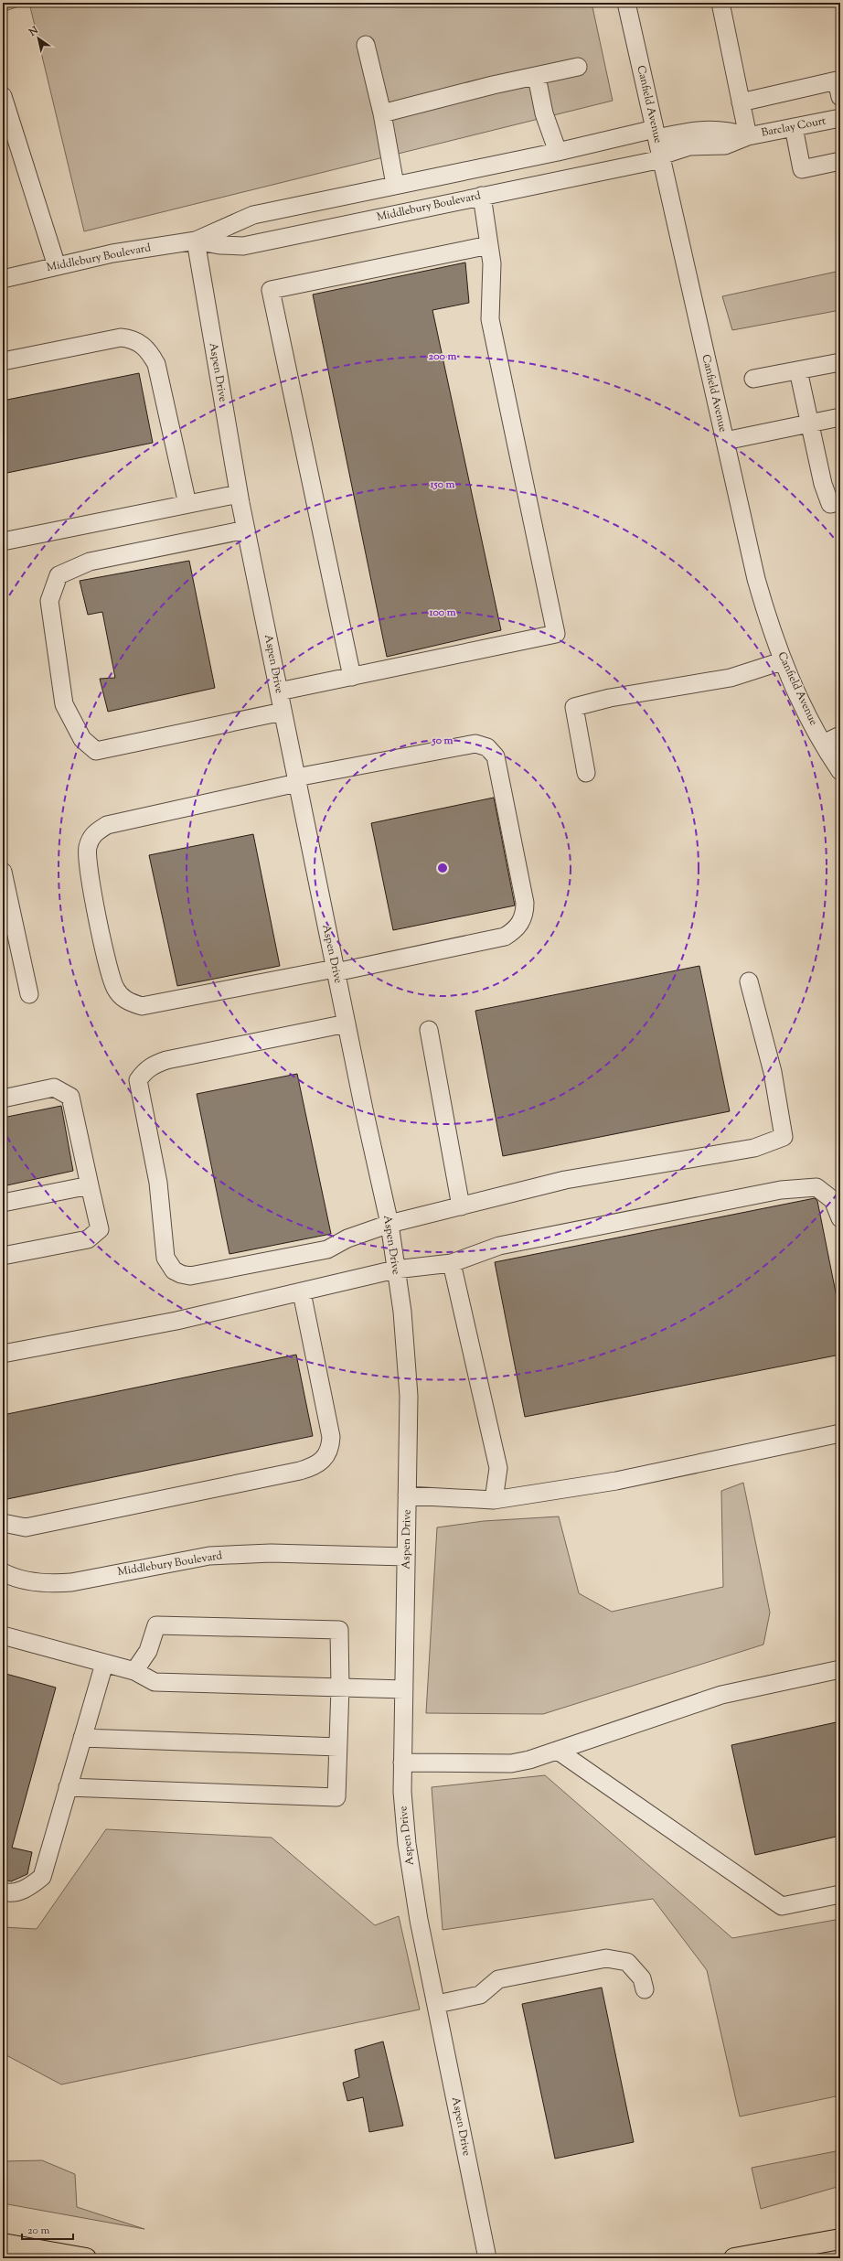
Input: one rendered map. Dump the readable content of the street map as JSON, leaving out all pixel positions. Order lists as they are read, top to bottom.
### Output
{
  "streets": {
    "street": [
      "Canfield Avenue",
      "Barclay Court",
      "Middlebury Boulevard",
      "Aspen Drive"
    ]
  },
  "crossings": [
    ["Canfield Avenue", "Barclay Court"],
    ["Canfield Avenue", "Middlebury Boulevard"],
    ["Barclay Court", "Middlebury Boulevard"],
    ["Middlebury Boulevard", "Aspen Drive"]
  ],
  "scale_bar": "20 m",
  "north": "top left",
  "rings": [
    "200 m",
    "150 m",
    "100 m",
    "50 m"
  ]
}
